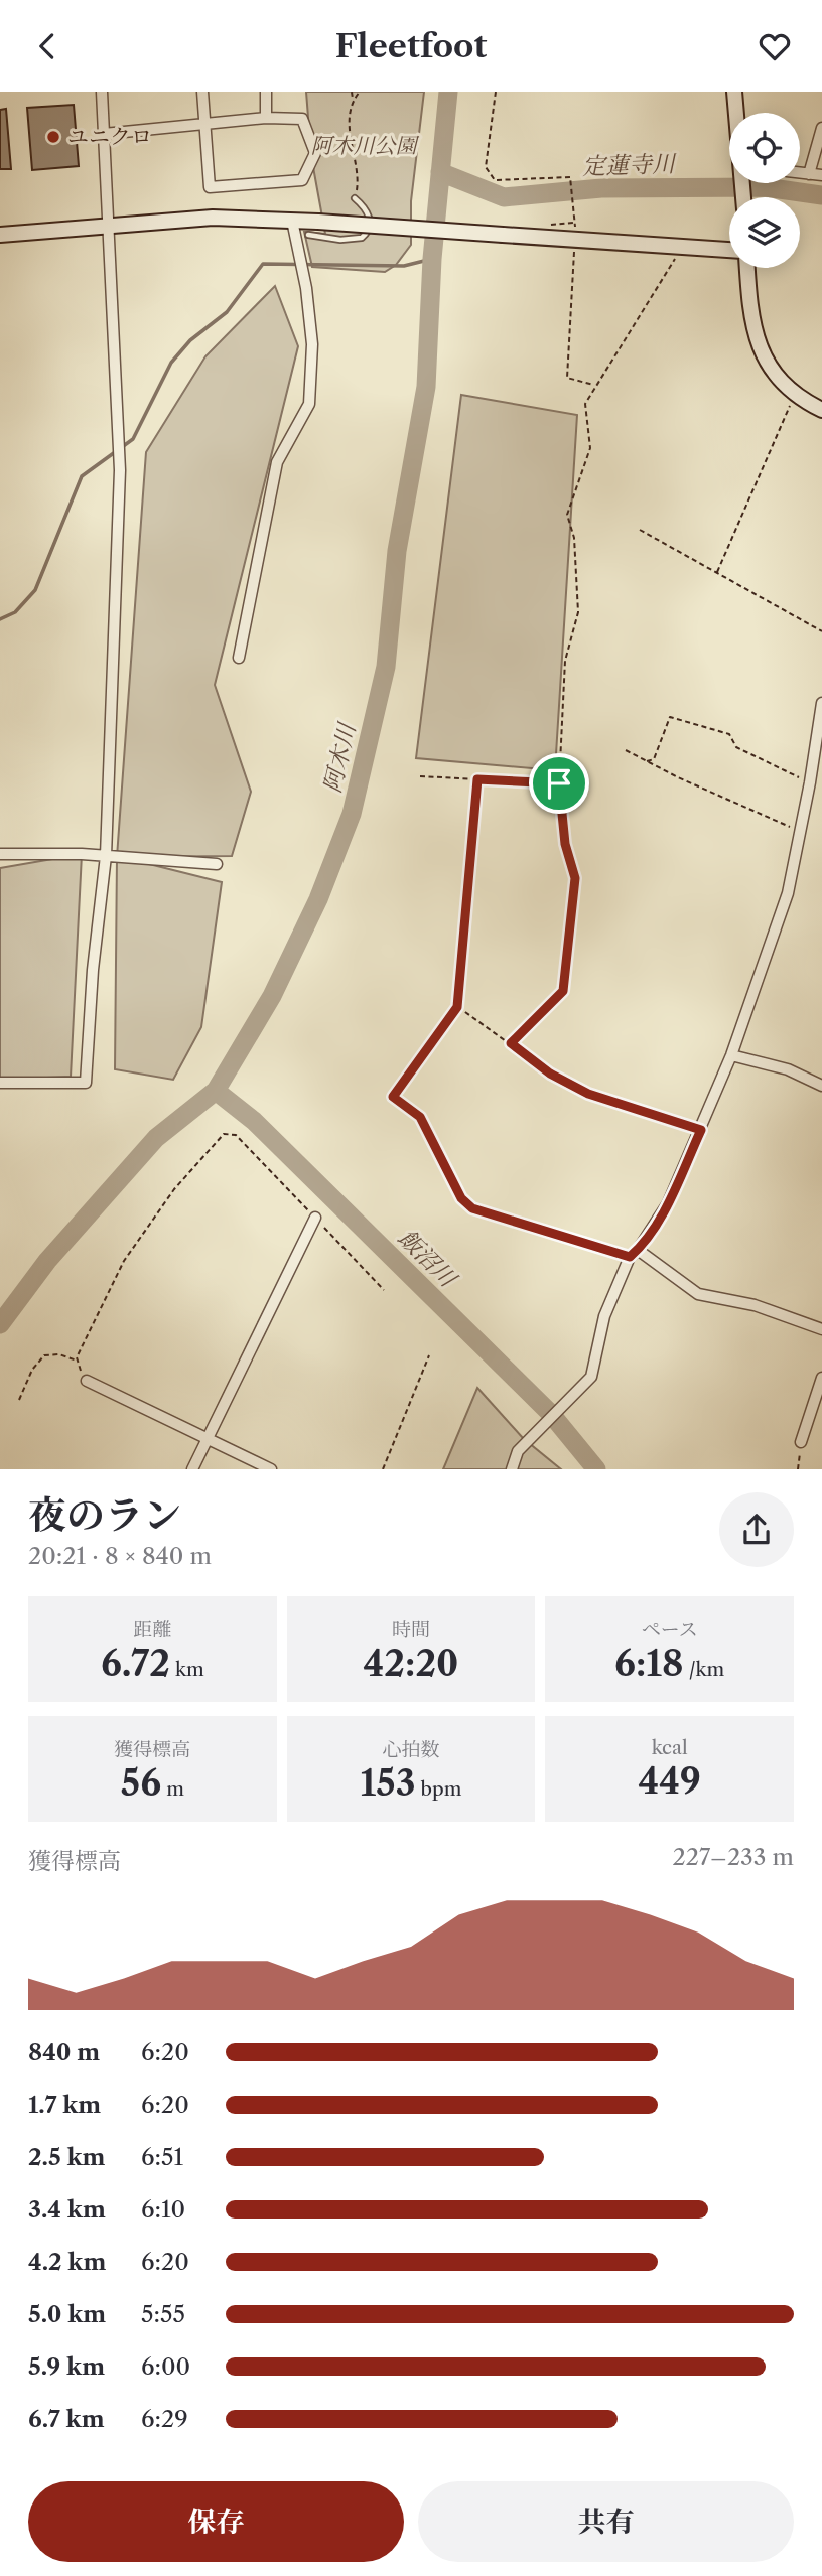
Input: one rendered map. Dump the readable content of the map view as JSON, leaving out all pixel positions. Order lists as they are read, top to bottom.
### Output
{
  "water": ["定蓮寺川", "阿木川", "飯沼川"],
  "parks": ["阿木川公園"],
  "places": ["ユニクロ"],
  "page": {
    "header": "Fleetfoot",
    "heading": ["夜のラン", "20:21 · 8 × 840 m"],
    "stats": [
      ["距離", "6.72 km"],
      ["時間", "42:20"],
      ["ペース", "6:18 /km"],
      ["獲得標高", "56 m"],
      ["心拍数", "153 bpm"],
      ["kcal", "449"]
    ],
    "chart": ["獲得標高", "227–233 m"],
    "list": [
      {
        "name": "840 m",
        "note": "6:20"
      },
      {
        "name": "1.7 km",
        "note": "6:20"
      },
      {
        "name": "2.5 km",
        "note": "6:51"
      },
      {
        "name": "3.4 km",
        "note": "6:10"
      },
      {
        "name": "4.2 km",
        "note": "6:20"
      },
      {
        "name": "5.0 km",
        "note": "5:55"
      },
      {
        "name": "5.9 km",
        "note": "6:00"
      },
      {
        "name": "6.7 km",
        "note": "6:29"
      }
    ],
    "buttons": ["保存", "共有"]
  }
}
